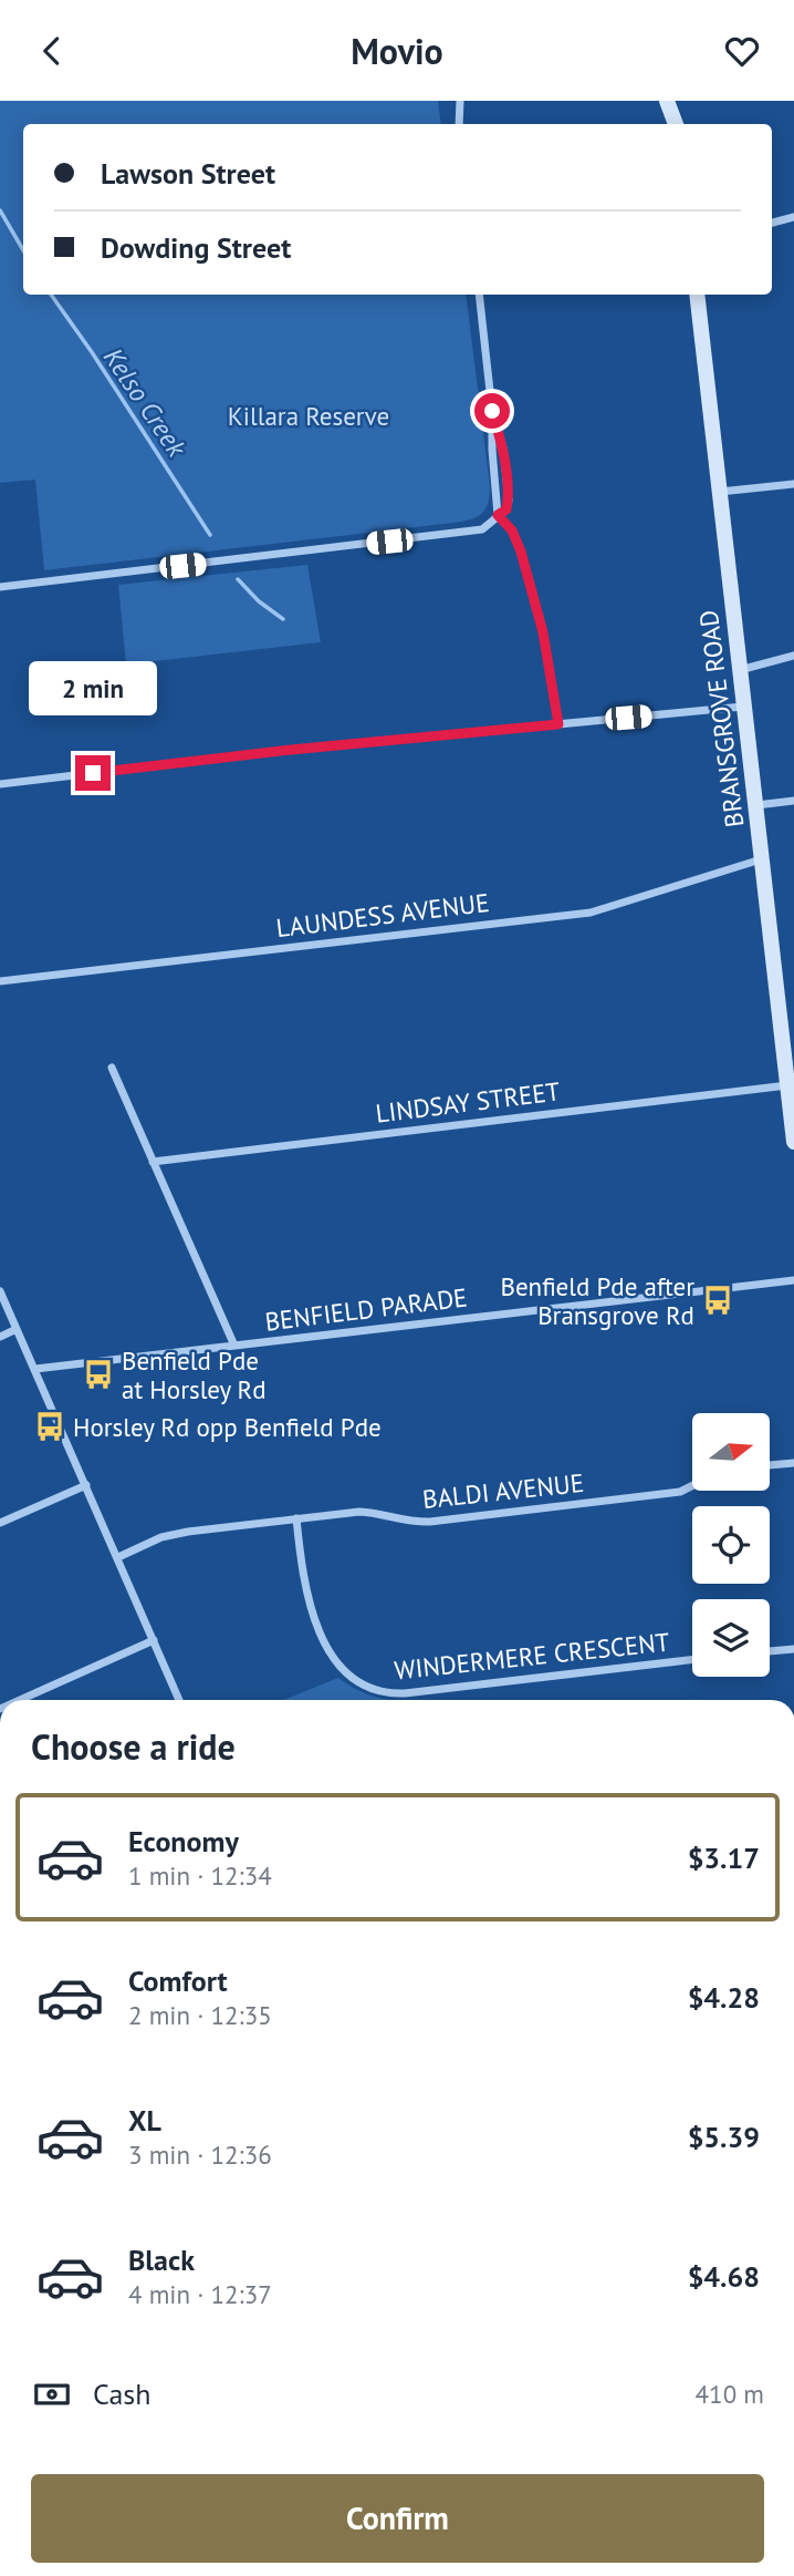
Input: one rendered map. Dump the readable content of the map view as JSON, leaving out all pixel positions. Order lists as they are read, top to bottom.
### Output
{
  "streets": {
    "main road": ["BRANSGROVE ROAD"],
    "street": [
      "LAUNDESS AVENUE",
      "LINDSAY STREET",
      "BENFIELD PARADE",
      "BALDI AVENUE",
      "WINDERMERE CRESCENT"
    ]
  },
  "crossings": [
    ["BRANSGROVE ROAD", "LAUNDESS AVENUE"],
    ["BRANSGROVE ROAD", "LINDSAY STREET"],
    ["BALDI AVENUE", "WINDERMERE CRESCENT"]
  ],
  "water": ["Kelso Creek"],
  "parks": ["Killara Reserve"],
  "places": {
    "bus stop": ["Benfield Pde after Bransgrove Rd", "Benfield Pde at Horsley Rd", "Horsley Rd opp Benfield Pde"]
  },
  "north": "right",
  "page": {
    "header": "Movio",
    "banner": ["Lawson Street", "Dowding Street"],
    "bubble": "2 min",
    "heading": "Choose a ride",
    "list": [
      {
        "name": "Economy",
        "note": "1 min · 12:34",
        "value": "$3.17"
      },
      {
        "name": "Comfort",
        "note": "2 min · 12:35",
        "value": "$4.28"
      },
      {
        "name": "XL",
        "note": "3 min · 12:36",
        "value": "$5.39"
      },
      {
        "name": "Black",
        "note": "4 min · 12:37",
        "value": "$4.68"
      }
    ],
    "pay": ["Cash", "410 m"],
    "buttons": "Confirm"
  }
}
